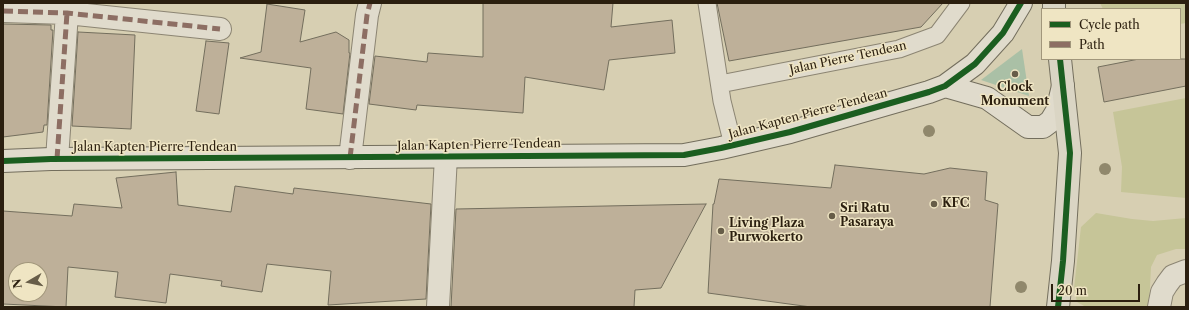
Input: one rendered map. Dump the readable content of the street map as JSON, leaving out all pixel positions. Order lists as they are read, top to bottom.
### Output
{
  "streets": {
    "main road": ["Jalan Kapten Pierre Tendean"],
    "lane": ["Jalan Pierre Tendean"]
  },
  "places": [
    "Clock Monument",
    "KFC",
    "Sri Ratu Pasaraya",
    "Living Plaza Purwokerto"
  ],
  "legend": ["Cycle path", "Path"],
  "scale_bar": "20 m",
  "north": "left"
}
